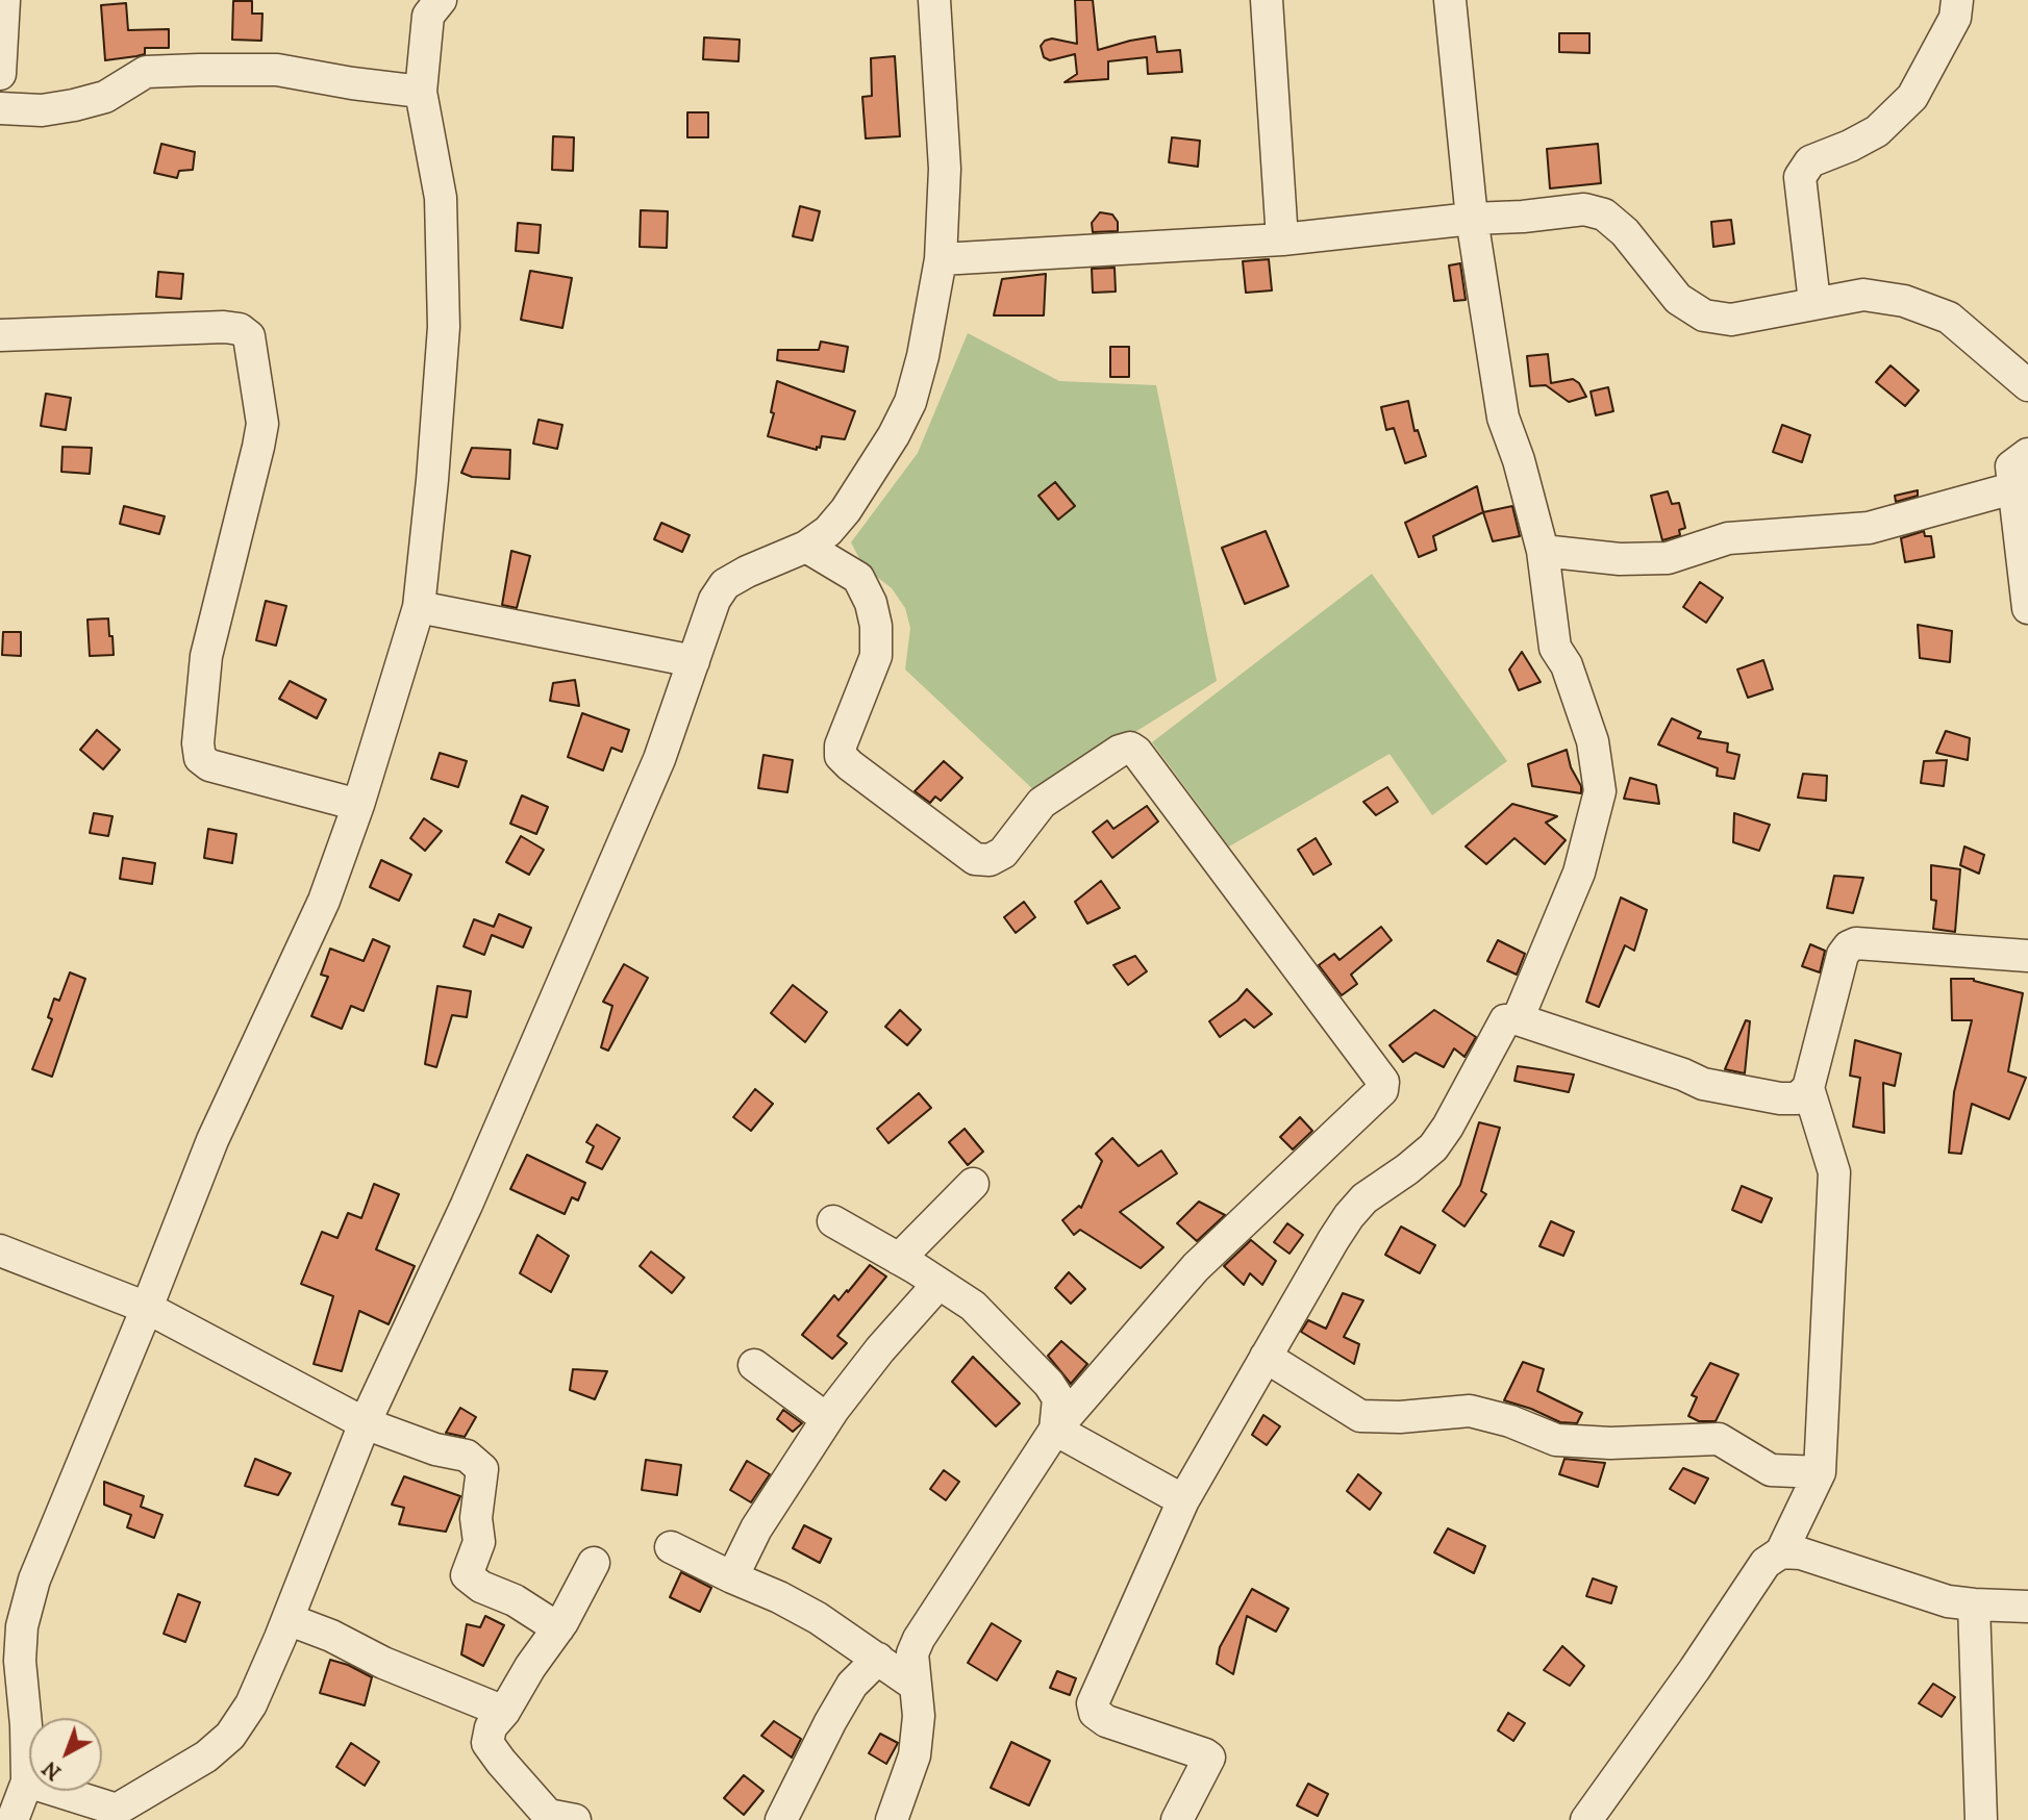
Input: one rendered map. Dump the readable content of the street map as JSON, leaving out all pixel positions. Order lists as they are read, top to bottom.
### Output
{
  "north": "bottom left"
}
